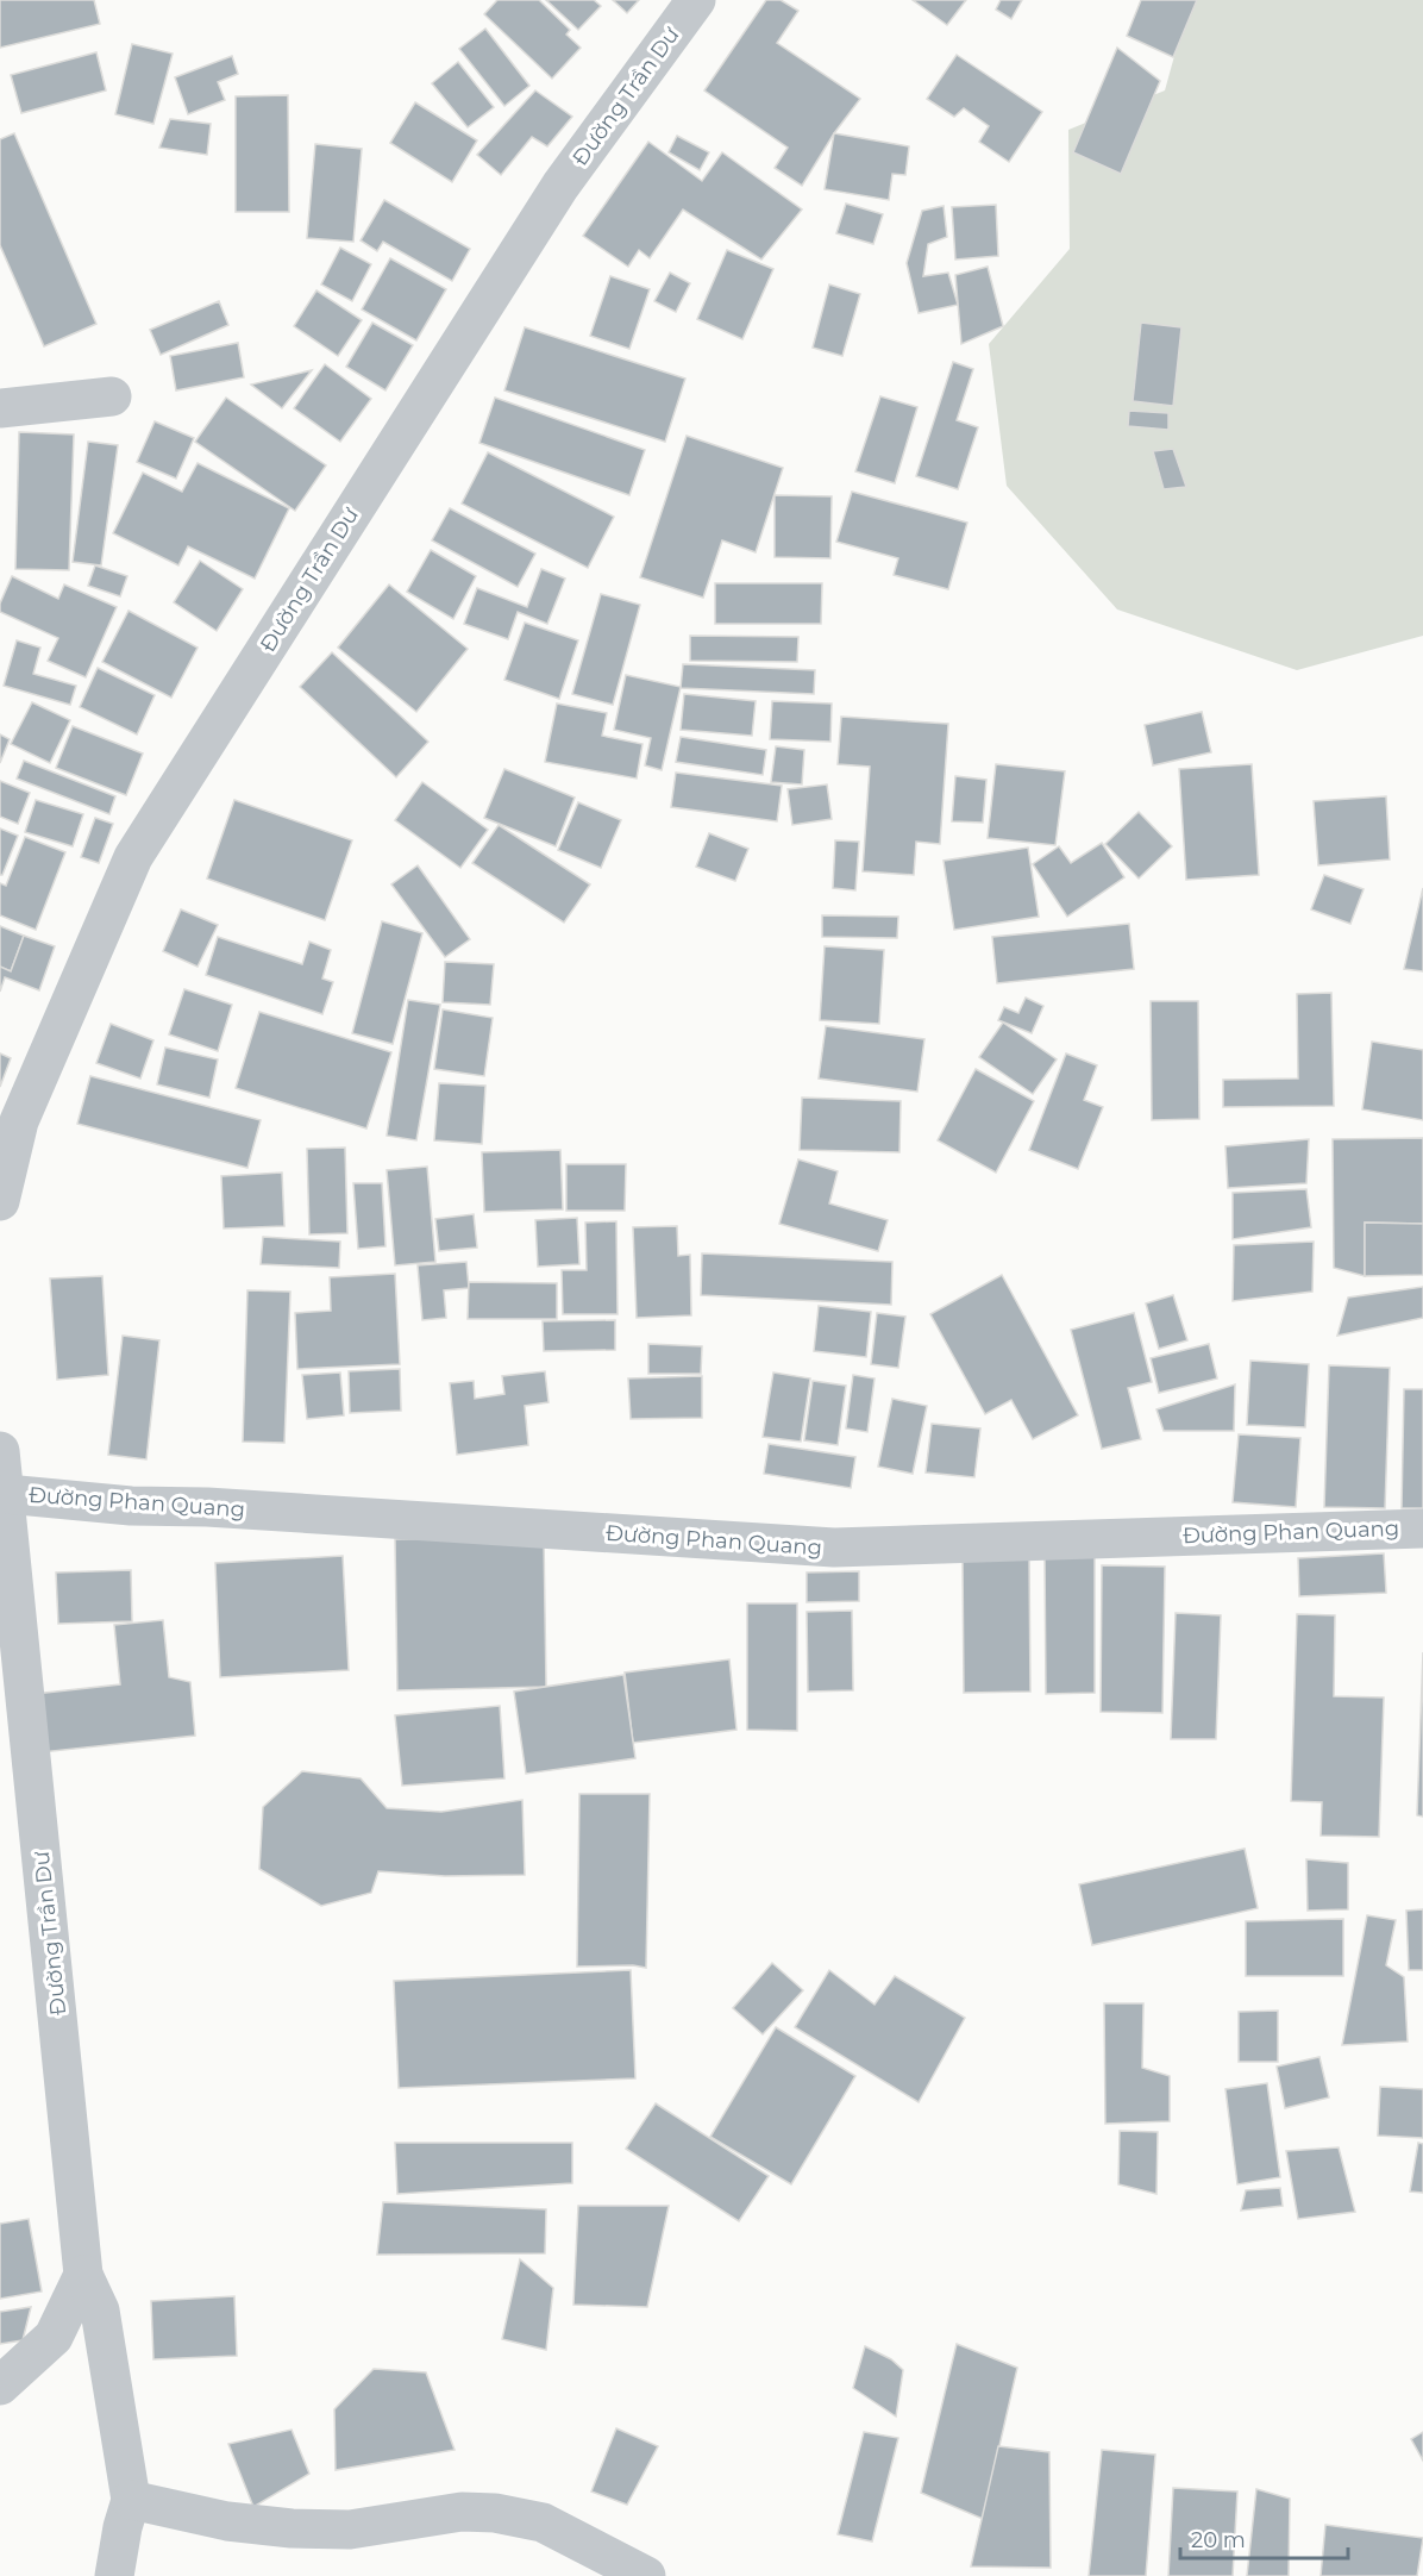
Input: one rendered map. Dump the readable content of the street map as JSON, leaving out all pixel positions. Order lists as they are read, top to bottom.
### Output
{
  "streets": {
    "street": ["Đường Trần Dư", "Đường Phan Quang"]
  },
  "crossings": [
    ["Đường Trần Dư", "Đường Phan Quang"]
  ],
  "scale_bar": "20 m"
}
